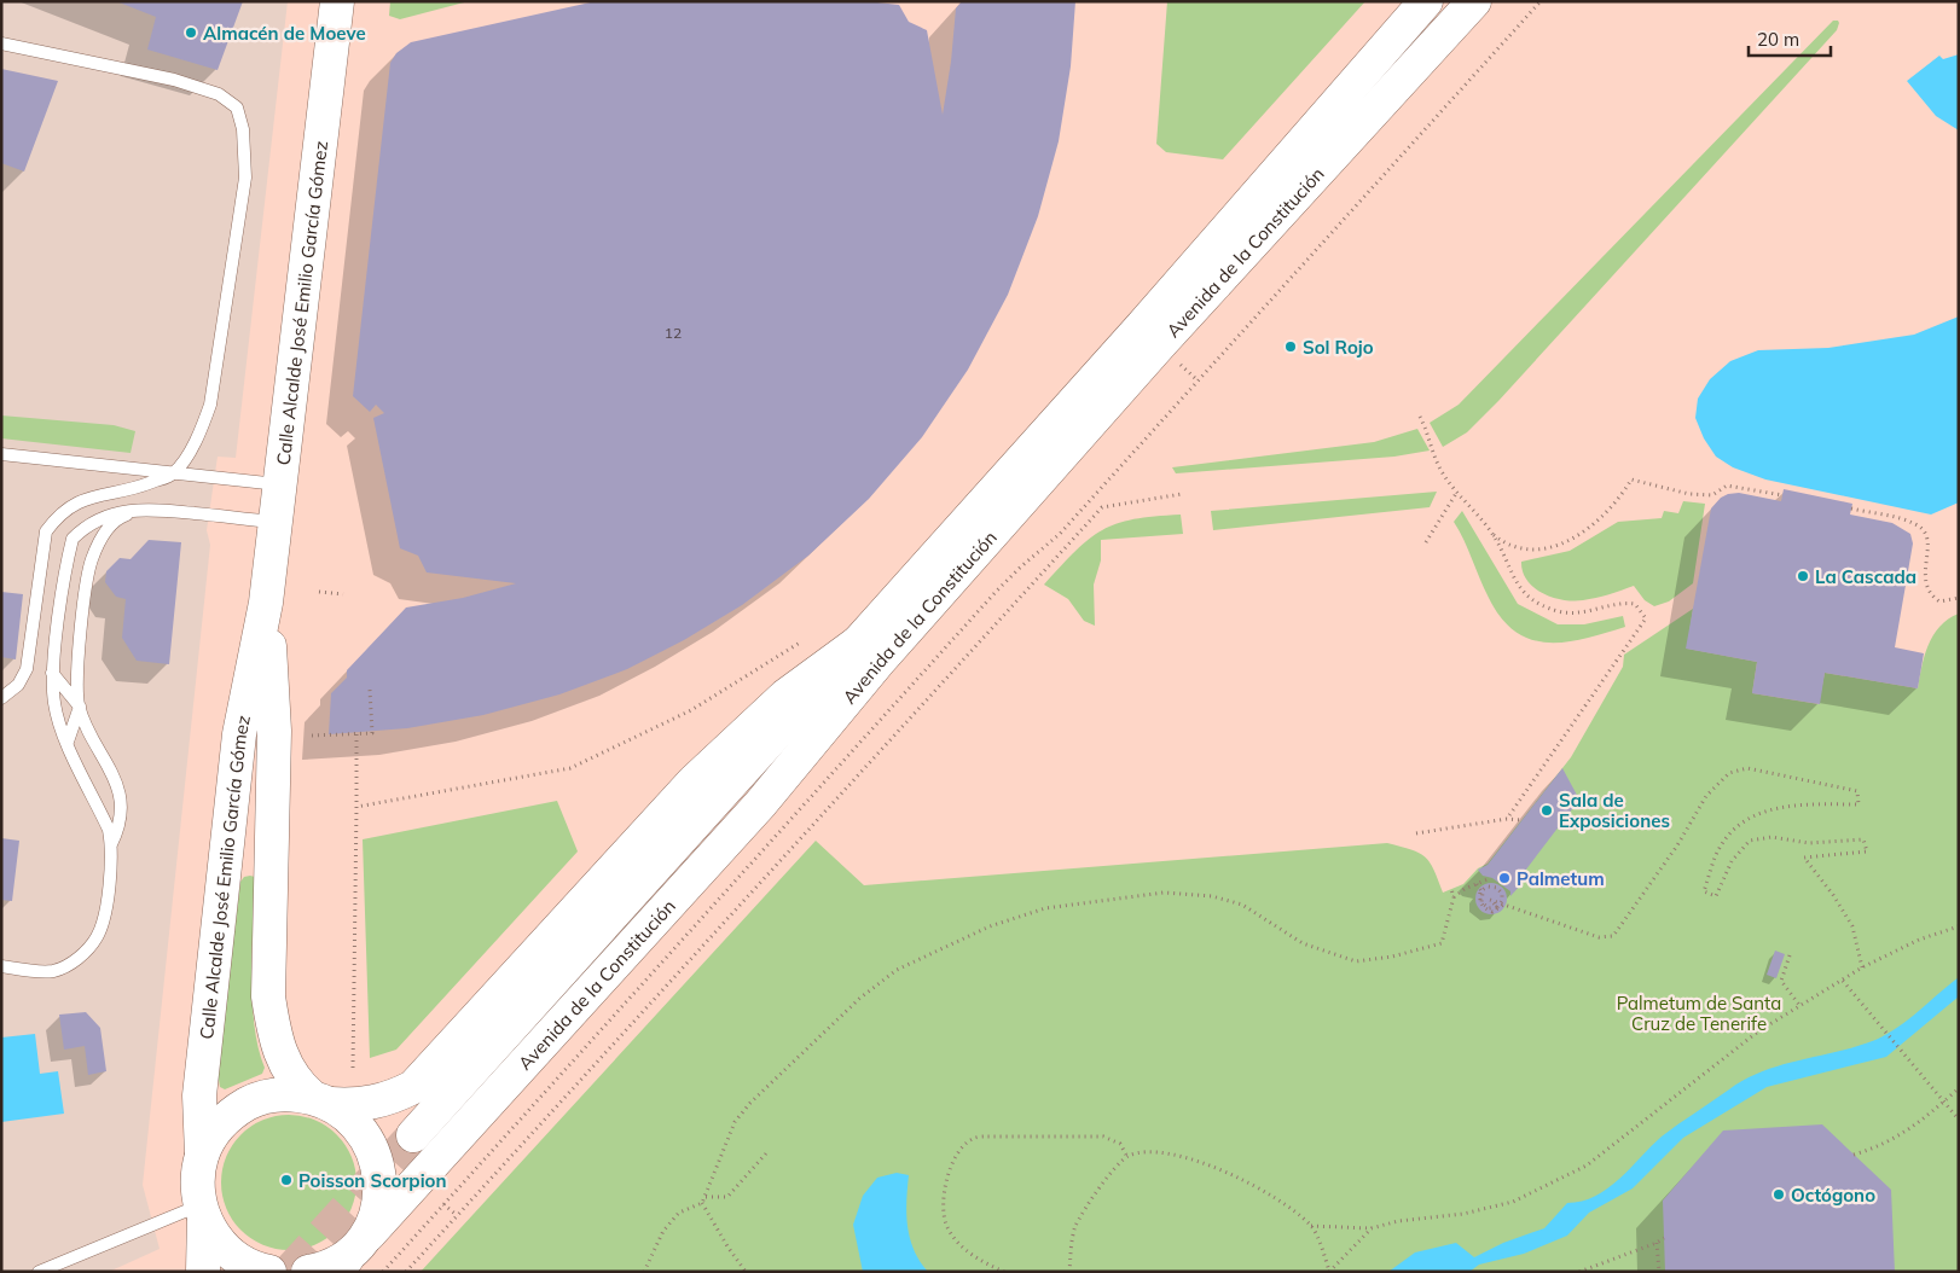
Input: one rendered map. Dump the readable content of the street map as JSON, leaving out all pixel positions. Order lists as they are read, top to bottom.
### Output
{
  "streets": {
    "main road": ["Avenida de la Constitución", "Calle Alcalde José Emilio García Gómez"]
  },
  "crossings": [
    ["Avenida de la Constitución", "Calle Alcalde José Emilio García Gómez"]
  ],
  "parks": ["Palmetum de Santa Cruz de Tenerife"],
  "places": [
    "Almacén de Moeve",
    "Sol Rojo",
    "La Cascada",
    "Sala de Exposiciones",
    "Palmetum",
    "Poisson Scorpion",
    "Octógono"
  ],
  "house_numbers": ["12"],
  "scale_bar": "20 m"
}
